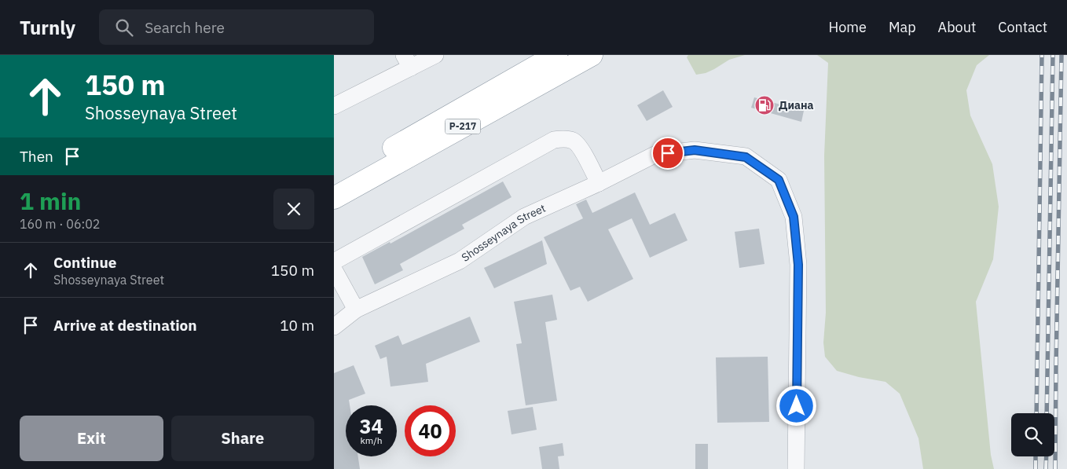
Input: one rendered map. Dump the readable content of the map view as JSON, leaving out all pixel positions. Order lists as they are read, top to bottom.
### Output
{
  "streets": {
    "highway": ["Р-217"],
    "street": ["Shosseynaya Street"]
  },
  "places": {
    "fuel station": ["Диана"]
  },
  "page": {
    "header": "Turnly",
    "search": "Search here",
    "nav": [
      "Home",
      "Map",
      "About",
      "Contact"
    ],
    "turn": ["150 m", "Shosseynaya Street"],
    "then": "Then",
    "heading": ["1 min", "160 m · 06:02"],
    "list": [
      {
        "name": "Continue",
        "note": "Shosseynaya Street",
        "value": "150 m"
      },
      {
        "name": "Arrive at destination",
        "value": "10 m"
      }
    ],
    "speed": "34 km/h",
    "limit": "40",
    "buttons": ["Exit", "Share"]
  }
}
